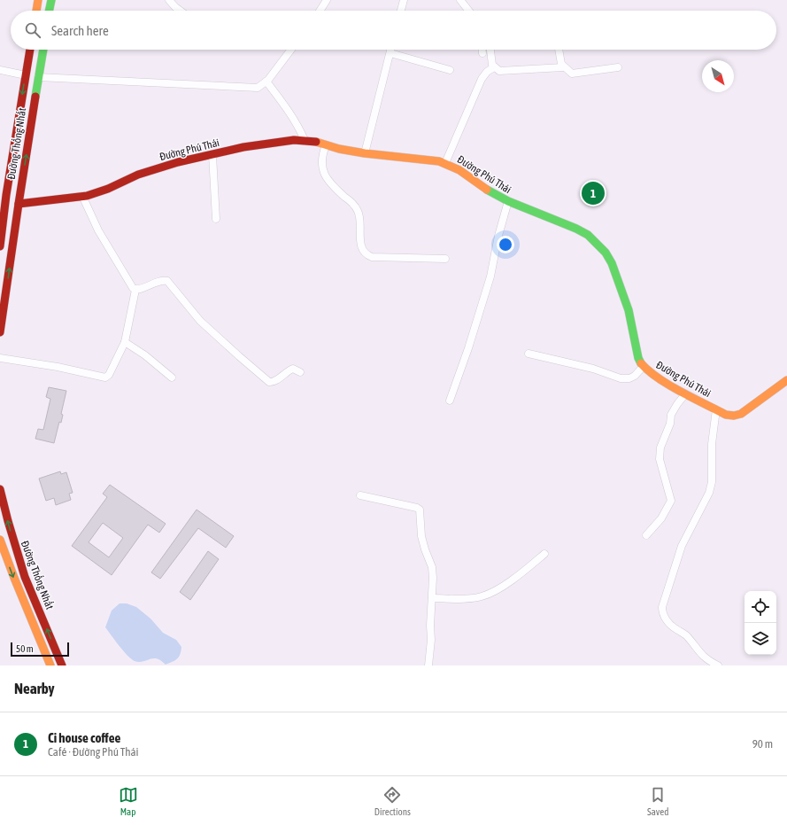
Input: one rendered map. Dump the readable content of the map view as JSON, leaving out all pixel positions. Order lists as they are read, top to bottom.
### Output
{
  "streets": {
    "main road": ["Đường Thống Nhất", "Đường Phú Thái"]
  },
  "crossings": [
    ["Đường Thống Nhất", "Đường Phú Thái"]
  ],
  "scale_bar": "50 m",
  "north": "bottom right",
  "page": {
    "search": "Search here",
    "pins": "1",
    "scale": "50 m",
    "heading": "Nearby",
    "list": [
      {
        "mark": "1",
        "name": "Ci house coffee",
        "note": "Café · Đường Phú Thái",
        "value": "90 m"
      }
    ],
    "nav": ["Map", "Directions", "Saved"]
  }
}
